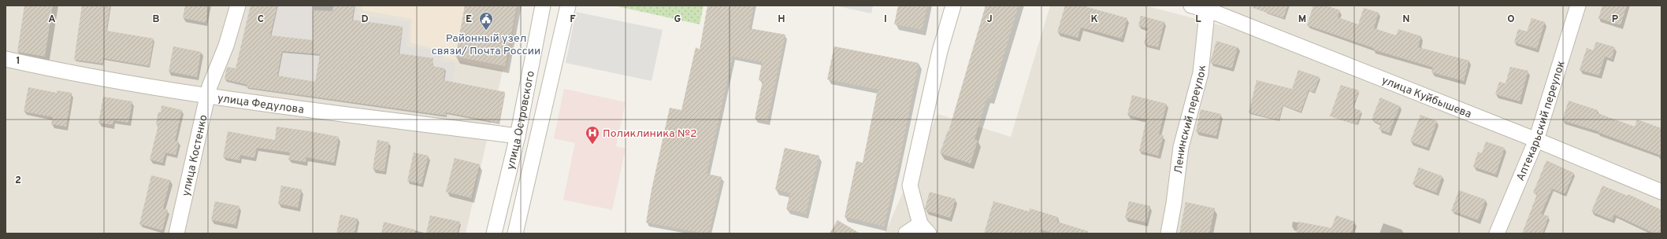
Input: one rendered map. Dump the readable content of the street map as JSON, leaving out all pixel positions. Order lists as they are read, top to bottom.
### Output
{
  "streets": {
    "street": [
      "улица Куйбышева",
      "улица Федулова",
      "улица Островского",
      "Ленинский переулок",
      "Аптекарьский переулок",
      "улица Костенко"
    ]
  },
  "crossings": [
    ["улица Куйбышева", "Ленинский переулок"],
    ["улица Куйбышева", "Аптекарьский переулок"],
    ["улица Федулова", "улица Островского"],
    ["улица Федулова", "улица Костенко"]
  ],
  "places": {
    "public building": ["Районный узел связи/ Почта России"],
    "hospital": ["Поликлиника №2"]
  },
  "grid": {
    "columns": [
      "A",
      "B",
      "C",
      "D",
      "E",
      "F",
      "G",
      "H",
      "I",
      "J",
      "K",
      "L",
      "M",
      "N",
      "O",
      "P"
    ],
    "rows": ["1", "2"]
  }
}
